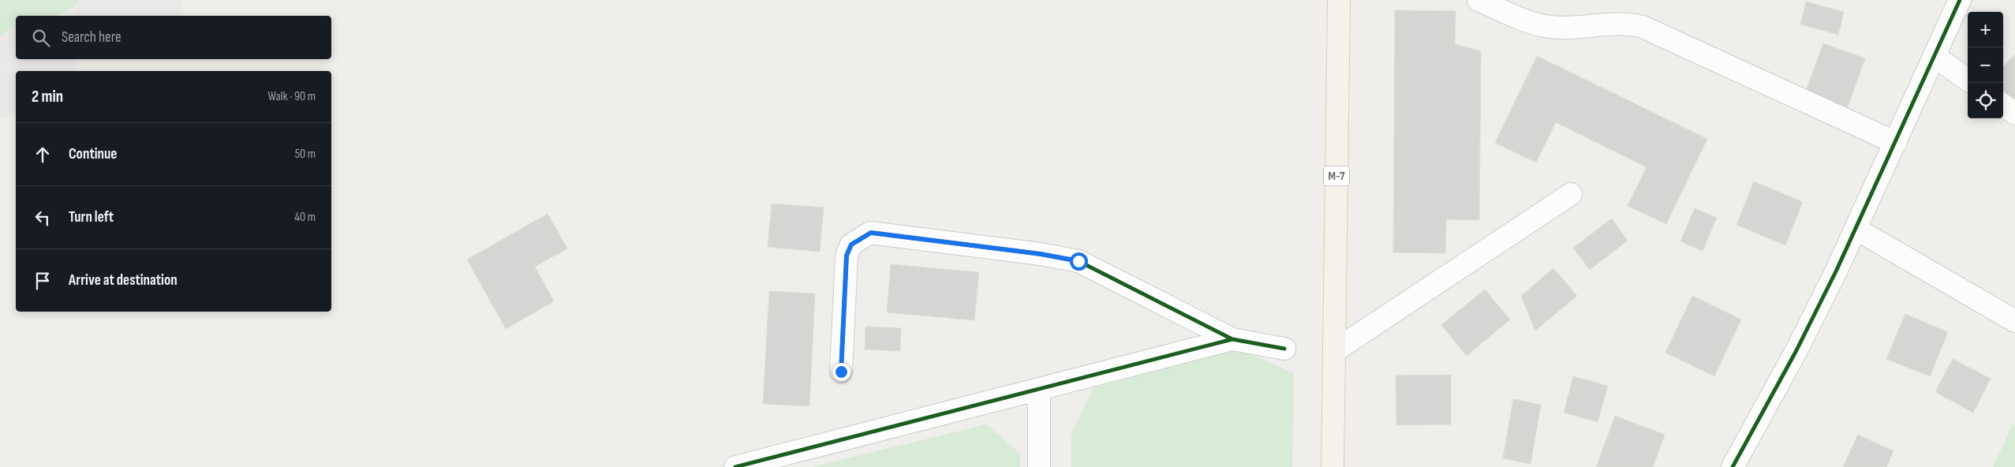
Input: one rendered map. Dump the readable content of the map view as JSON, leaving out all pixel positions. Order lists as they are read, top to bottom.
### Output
{
  "streets": {
    "main road": ["M-7"]
  },
  "page": {
    "map_buttons": ["+", "−"],
    "search": "Search here",
    "heading": ["2 min", "Walk · 90 m"],
    "list": [
      ["Continue", "50 m"],
      ["Turn left", "40 m"],
      "Arrive at destination"
    ]
  }
}
